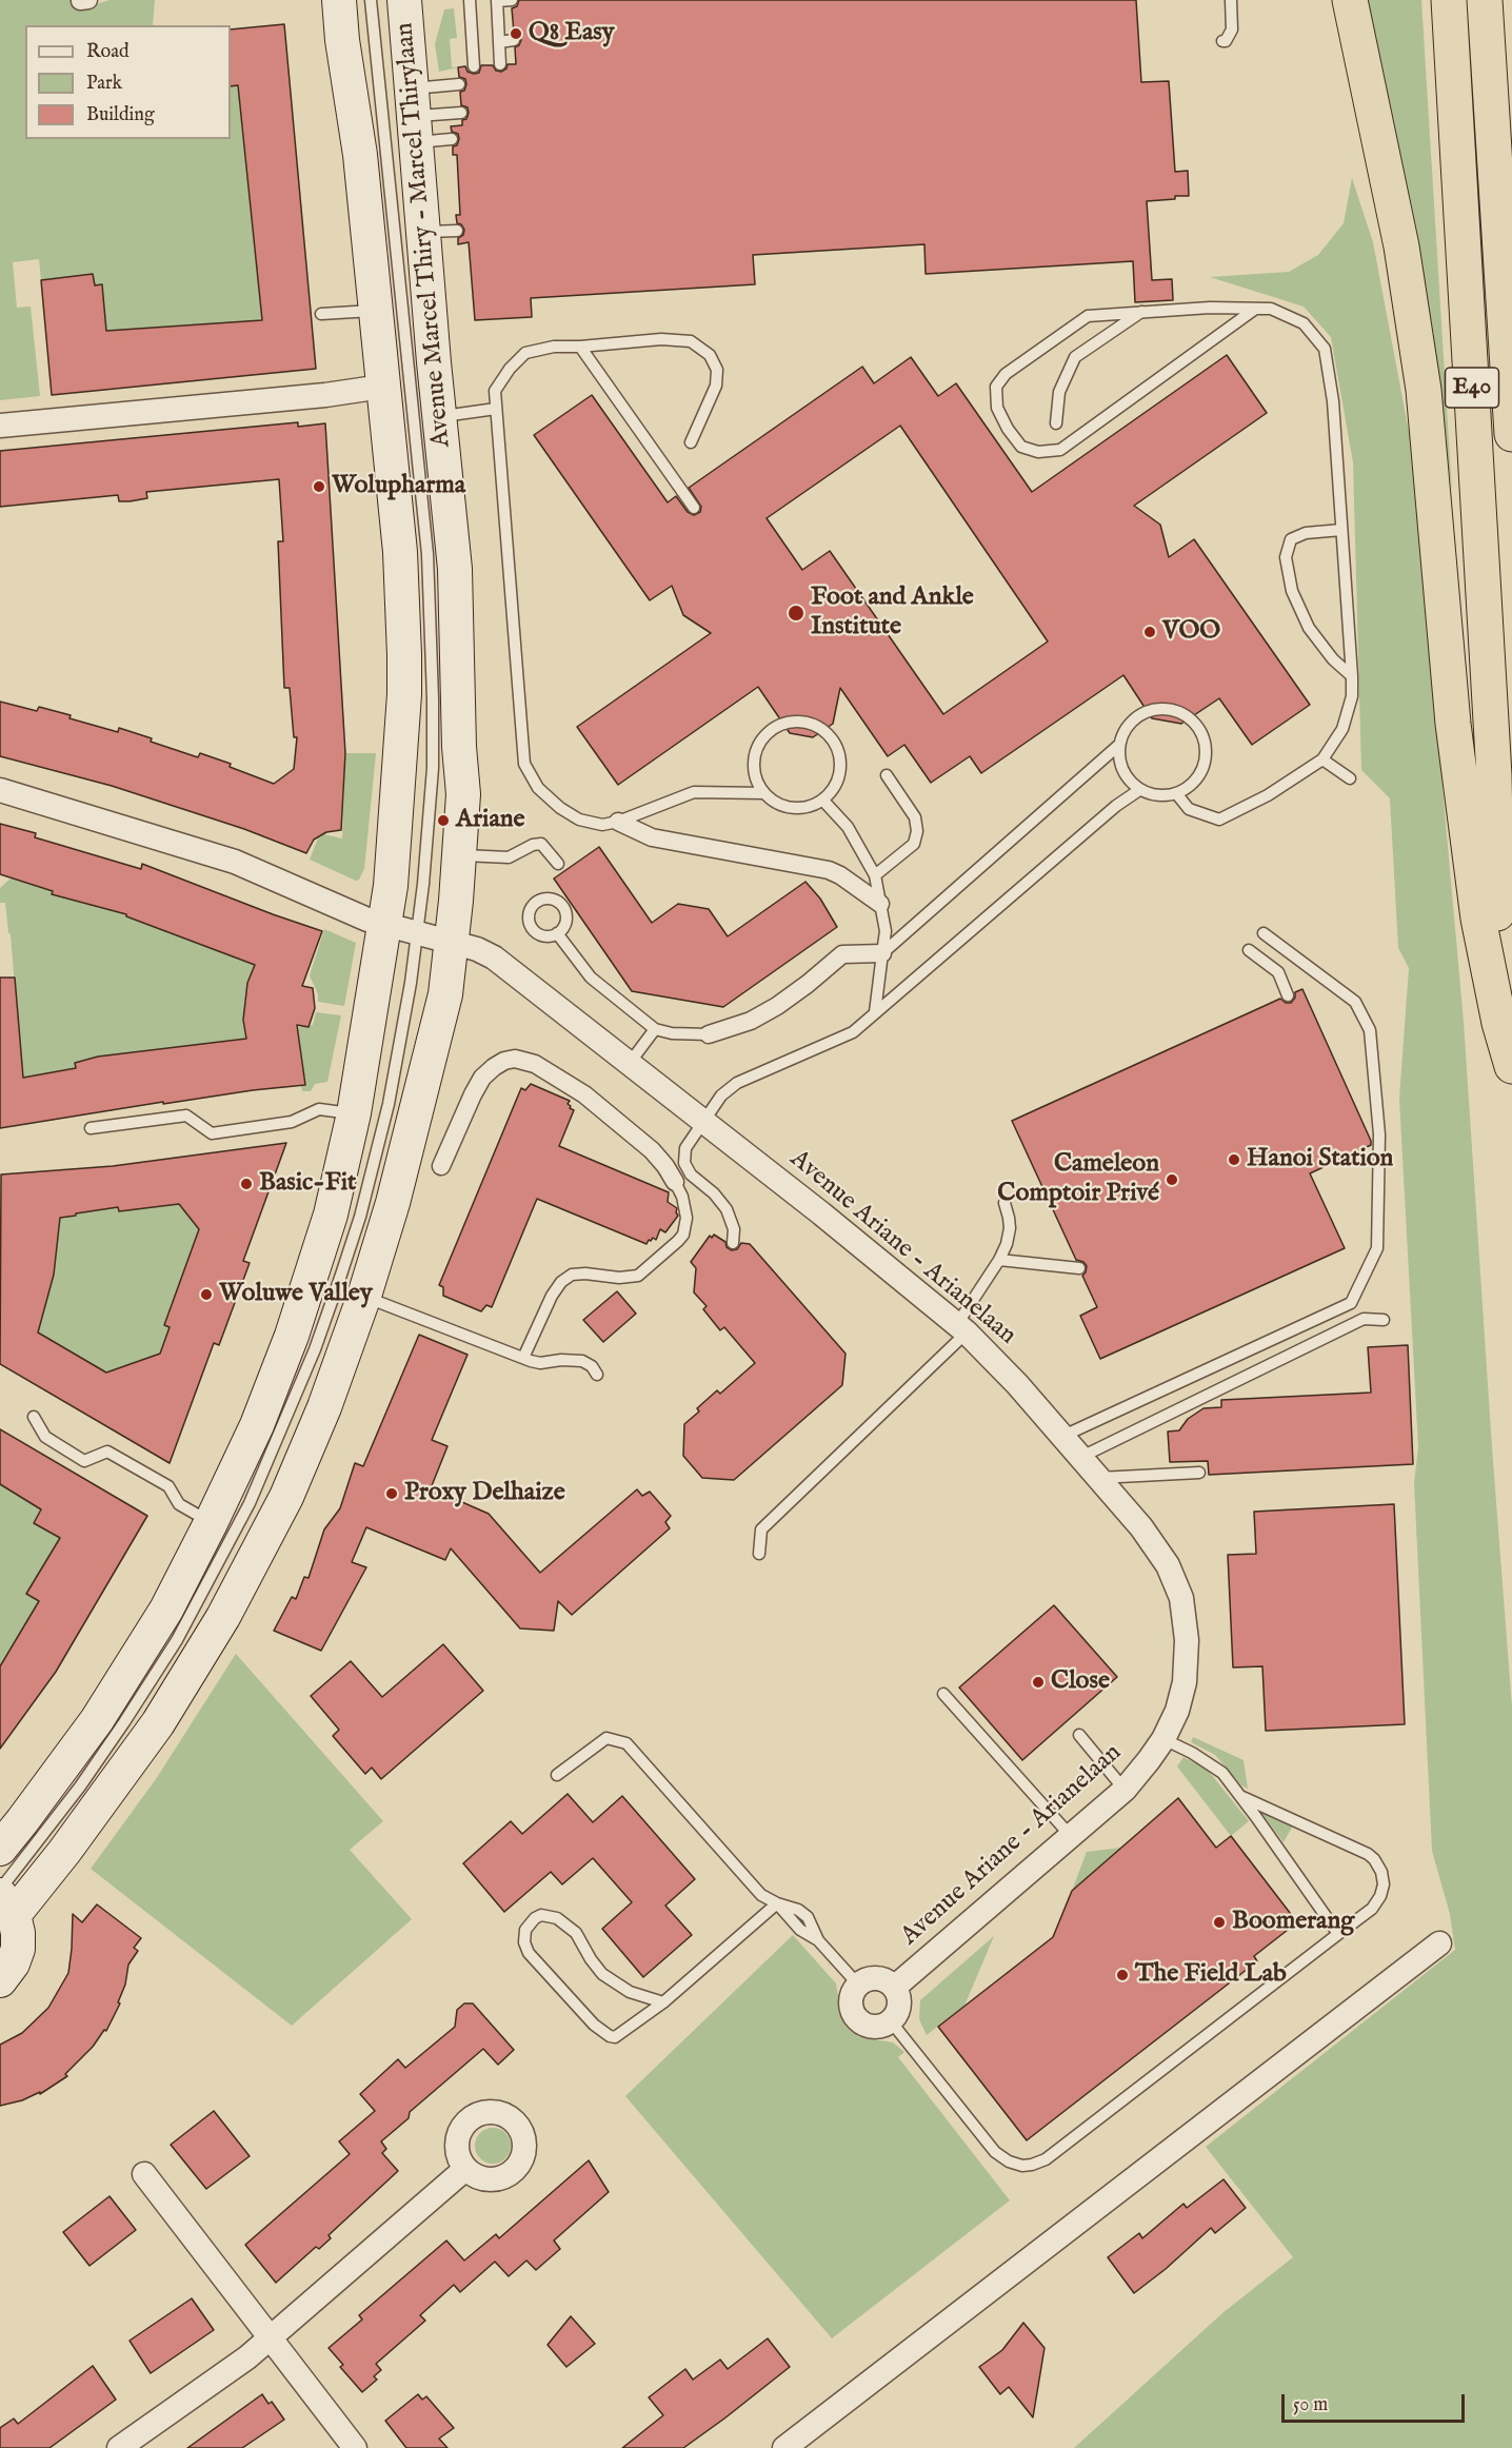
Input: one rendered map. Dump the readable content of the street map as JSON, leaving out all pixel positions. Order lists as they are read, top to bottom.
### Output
{
  "streets": {
    "highway": ["E40"],
    "main road": ["Avenue Marcel Thiry - Marcel Thirylaan"],
    "street": ["Avenue Ariane - Arianelaan"]
  },
  "crossings": [
    ["Avenue Marcel Thiry - Marcel Thirylaan", "Avenue Ariane - Arianelaan"]
  ],
  "places": [
    "Q8 Easy",
    "Wolupharma",
    "Foot and Ankle Institute",
    "VOO",
    "Ariane",
    "Hanoi Station",
    "Cameleon Comptoir Privé",
    "Basic-Fit",
    "Woluwe Valley",
    "Proxy Delhaize",
    "Close",
    "Boomerang",
    "The Field Lab"
  ],
  "legend": ["Road", "Park", "Building"],
  "scale_bar": "50 m"
}
